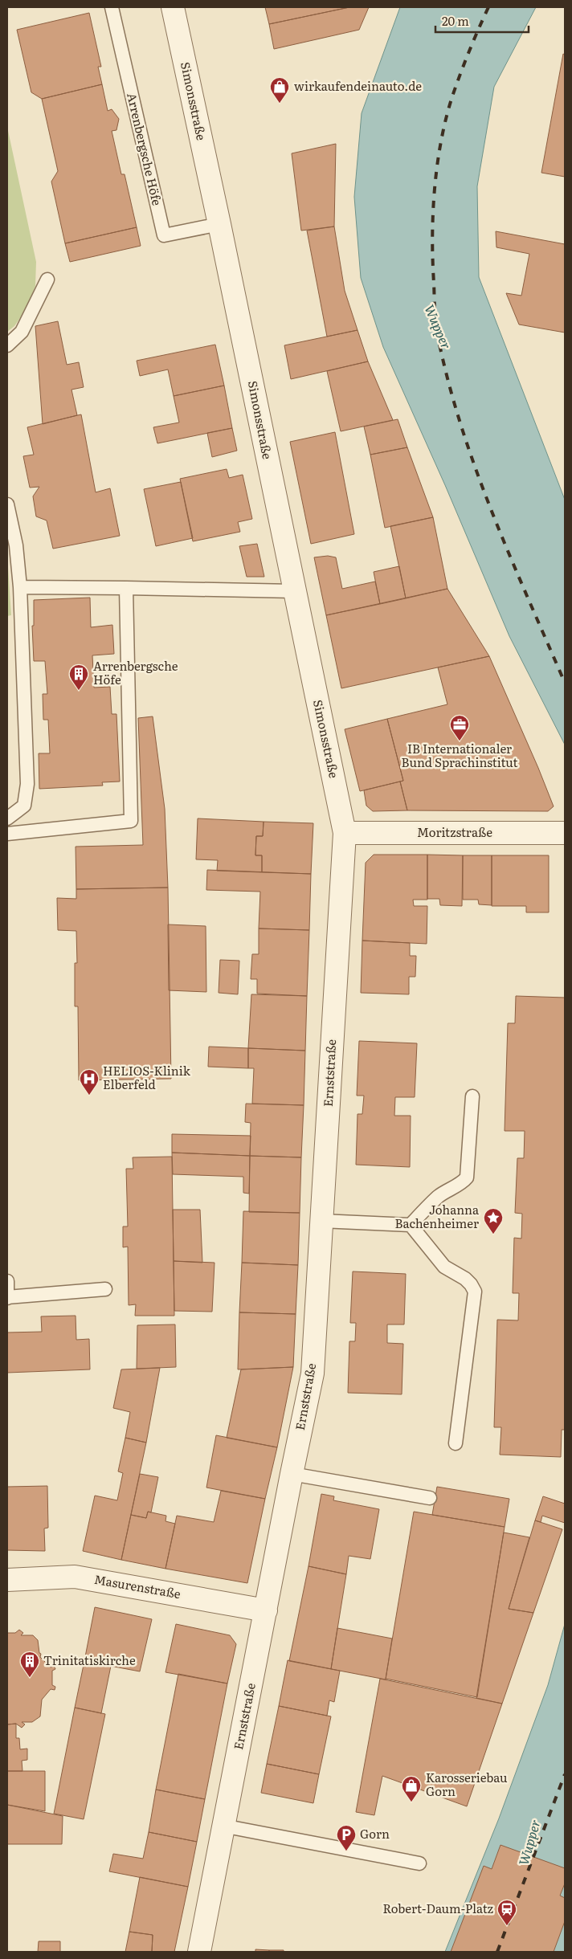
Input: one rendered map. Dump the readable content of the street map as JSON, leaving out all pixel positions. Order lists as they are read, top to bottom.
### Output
{
  "streets": {
    "street": [
      "Simonsstraße",
      "Moritzstraße",
      "Ernststraße",
      "Masurenstraße"
    ],
    "lane": ["Arrenbergsche Höfe"]
  },
  "crossings": [
    ["Simonsstraße", "Arrenbergsche Höfe"],
    ["Simonsstraße", "Moritzstraße"],
    ["Simonsstraße", "Ernststraße"],
    ["Moritzstraße", "Ernststraße"],
    ["Ernststraße", "Masurenstraße"]
  ],
  "water": ["Wupper"],
  "places": {
    "shop": ["wirkaufendeinauto.de", "Karosseriebau Gorn"],
    "building": ["Arrenbergsche Höfe", "Trinitatiskirche"],
    "office": ["IB Internationaler Bund Sprachinstitut"],
    "hospital": ["HELIOS-Klinik Elberfeld"],
    "place": ["Johanna Bachenheimer"],
    "parking": ["Gorn"],
    "station": ["Robert-Daum-Platz"]
  },
  "scale_bar": "20 m"
}
